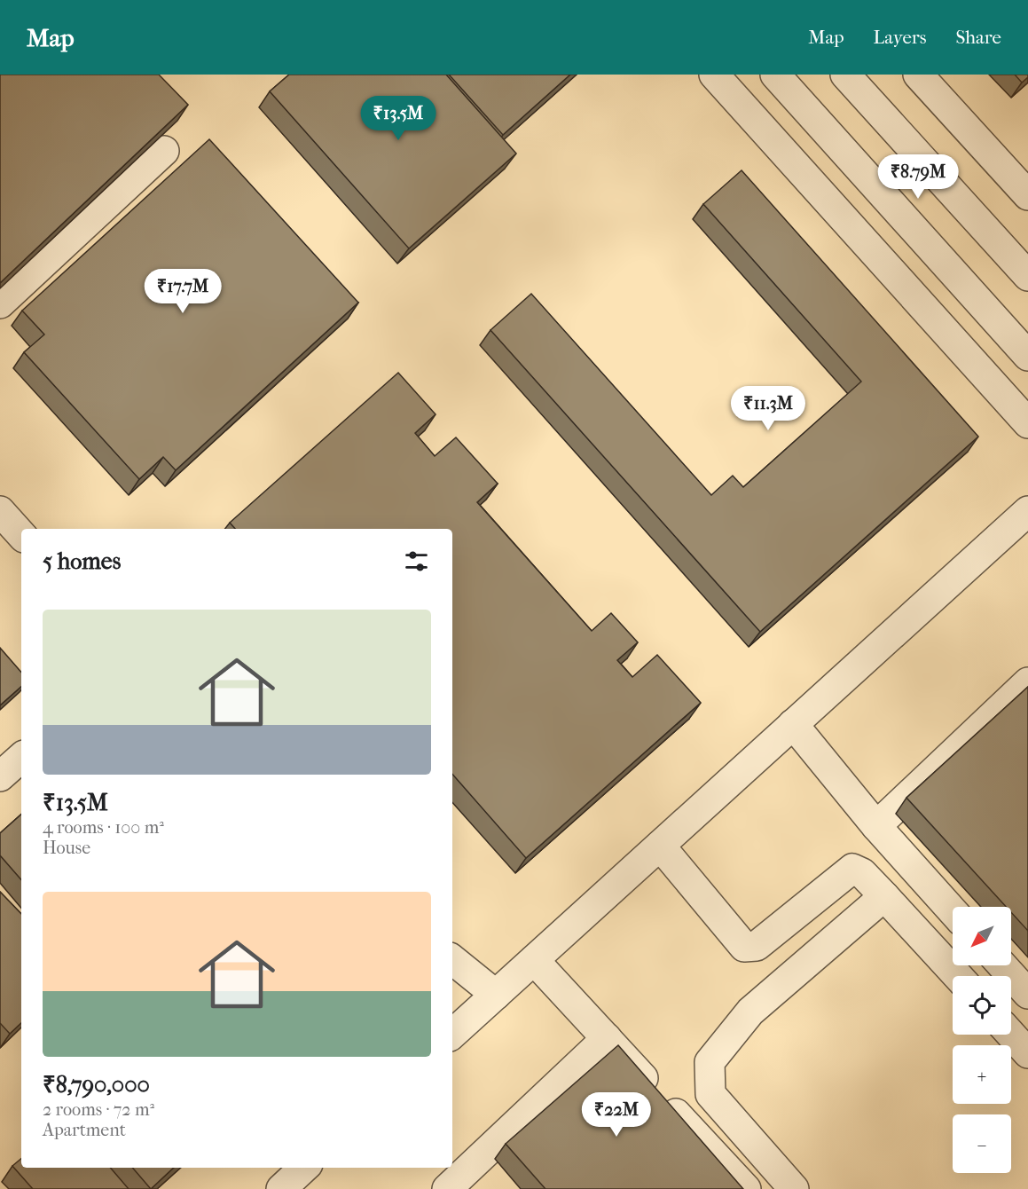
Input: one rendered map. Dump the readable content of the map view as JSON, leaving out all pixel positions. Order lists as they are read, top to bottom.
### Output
{
  "north": "bottom left",
  "page": {
    "header": "Map",
    "nav": ["Map", "Layers", "Share"],
    "price": [
      "₹13.5M",
      "₹8.79M",
      "₹17.7M",
      "₹11.3M",
      "₹22M"
    ],
    "heading": "5 homes",
    "list": [
      {
        "name": "₹13.5M",
        "note": "4 rooms · 100 m² · House"
      },
      {
        "name": "₹8,790,000",
        "note": "2 rooms · 72 m² · Apartment"
      }
    ],
    "map_buttons": ["+", "−"]
  }
}
